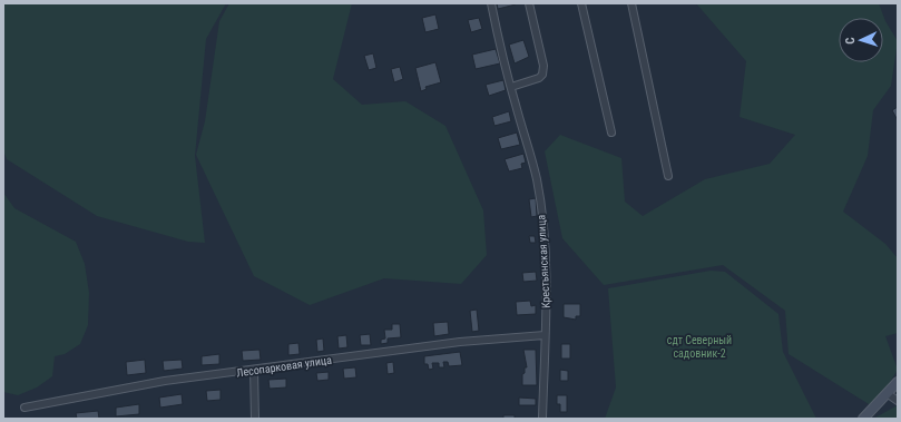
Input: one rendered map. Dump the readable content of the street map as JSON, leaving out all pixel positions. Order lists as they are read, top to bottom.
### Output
{
  "streets": {
    "street": ["Крестьянская улица", "Лесопарковая улица"]
  },
  "crossings": [
    ["Крестьянская улица", "Лесопарковая улица"]
  ],
  "parks": ["сдт Северный садовник-2"],
  "north": "left"
}
